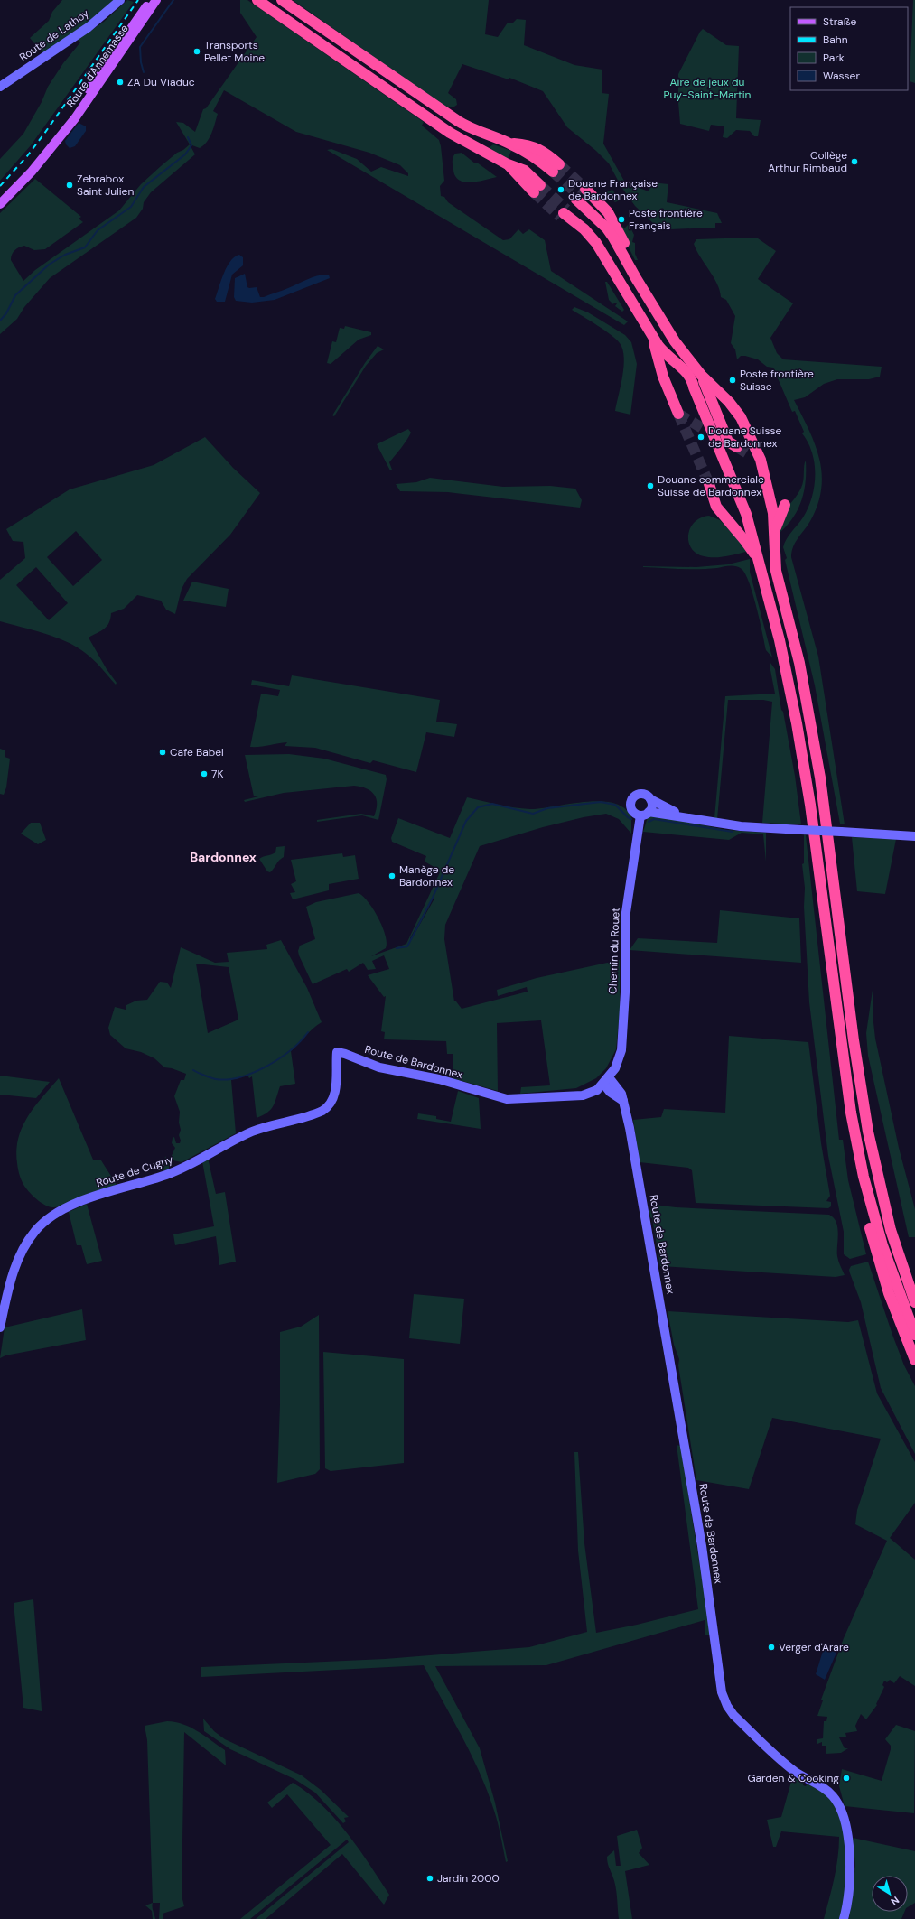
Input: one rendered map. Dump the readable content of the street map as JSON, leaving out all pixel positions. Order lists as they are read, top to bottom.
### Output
{
  "streets": {
    "main road": ["Route d'Annemasse"],
    "street": [
      "Route de Lathoy",
      "Chemin du Rouet",
      "Route de Bardonnex",
      "Route de Cugny"
    ]
  },
  "crossings": [
    ["Chemin du Rouet", "Route de Bardonnex"],
    ["Route de Bardonnex", "Route de Cugny"]
  ],
  "districts": ["Bardonnex"],
  "parks": ["Aire de jeux du Puy-Saint-Martin"],
  "places": [
    "Transports Pellet Moine",
    "ZA Du Viaduc",
    "Collège Arthur Rimbaud",
    "Zebrabox Saint Julien",
    "Douane Française de Bardonnex",
    "Poste frontière Français",
    "Poste frontière Suisse",
    "Douane Suisse de Bardonnex",
    "Douane commerciale Suisse de Bardonnex",
    "Cafe Babel",
    "7K",
    "Manège de Bardonnex",
    "Verger d'Arare",
    "Garden & Cooking",
    "Jardin 2000"
  ],
  "legend": [
    "Straße",
    "Bahn",
    "Park",
    "Wasser"
  ],
  "north": "bottom right"
}
